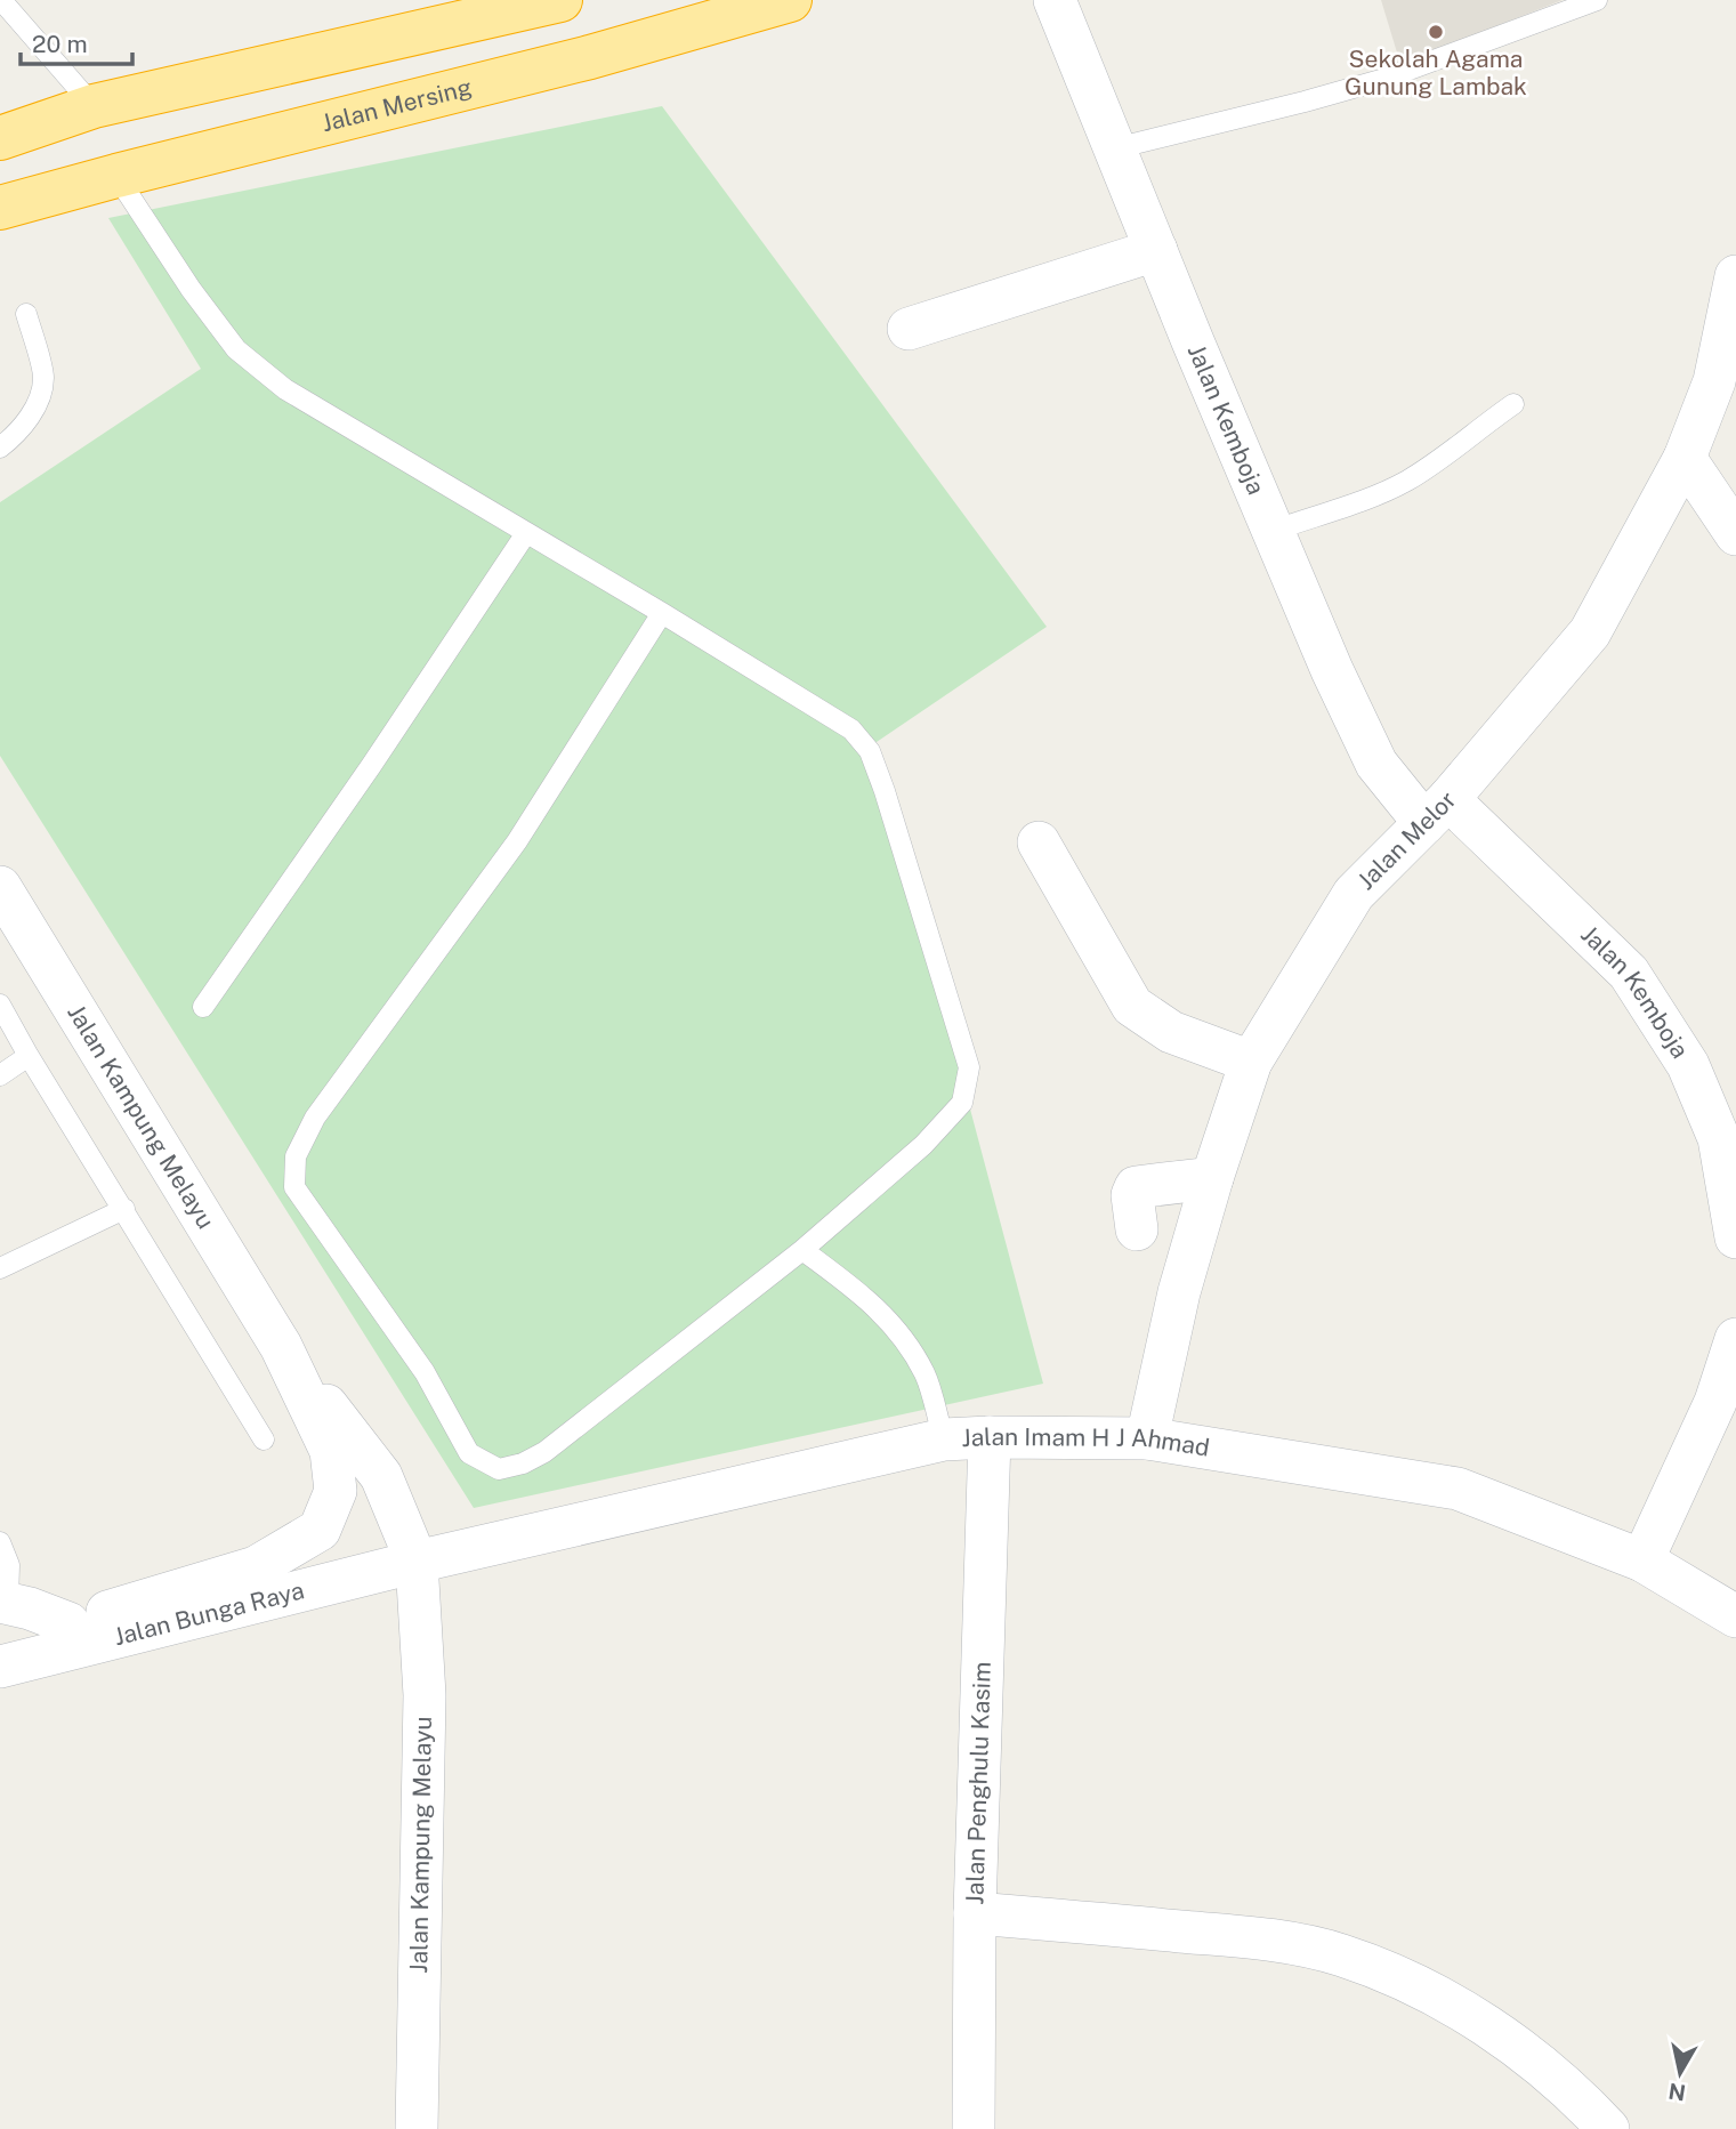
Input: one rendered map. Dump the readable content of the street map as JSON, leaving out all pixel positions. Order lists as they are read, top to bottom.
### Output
{
  "streets": {
    "highway": ["Jalan Mersing"],
    "street": [
      "Jalan Kemboja",
      "Jalan Melor",
      "Jalan Kampung Melayu",
      "Jalan Imam H J Ahmad",
      "Jalan Bunga Raya",
      "Jalan Penghulu Kasim"
    ]
  },
  "crossings": [
    ["Jalan Kemboja", "Jalan Melor"],
    ["Jalan Melor", "Jalan Imam H J Ahmad"],
    ["Jalan Kampung Melayu", "Jalan Imam H J Ahmad"],
    ["Jalan Kampung Melayu", "Jalan Bunga Raya"],
    ["Jalan Imam H J Ahmad", "Jalan Bunga Raya"],
    ["Jalan Imam H J Ahmad", "Jalan Penghulu Kasim"]
  ],
  "places": ["Sekolah Agama Gunung Lambak"],
  "scale_bar": "20 m",
  "north": "bottom"
}
